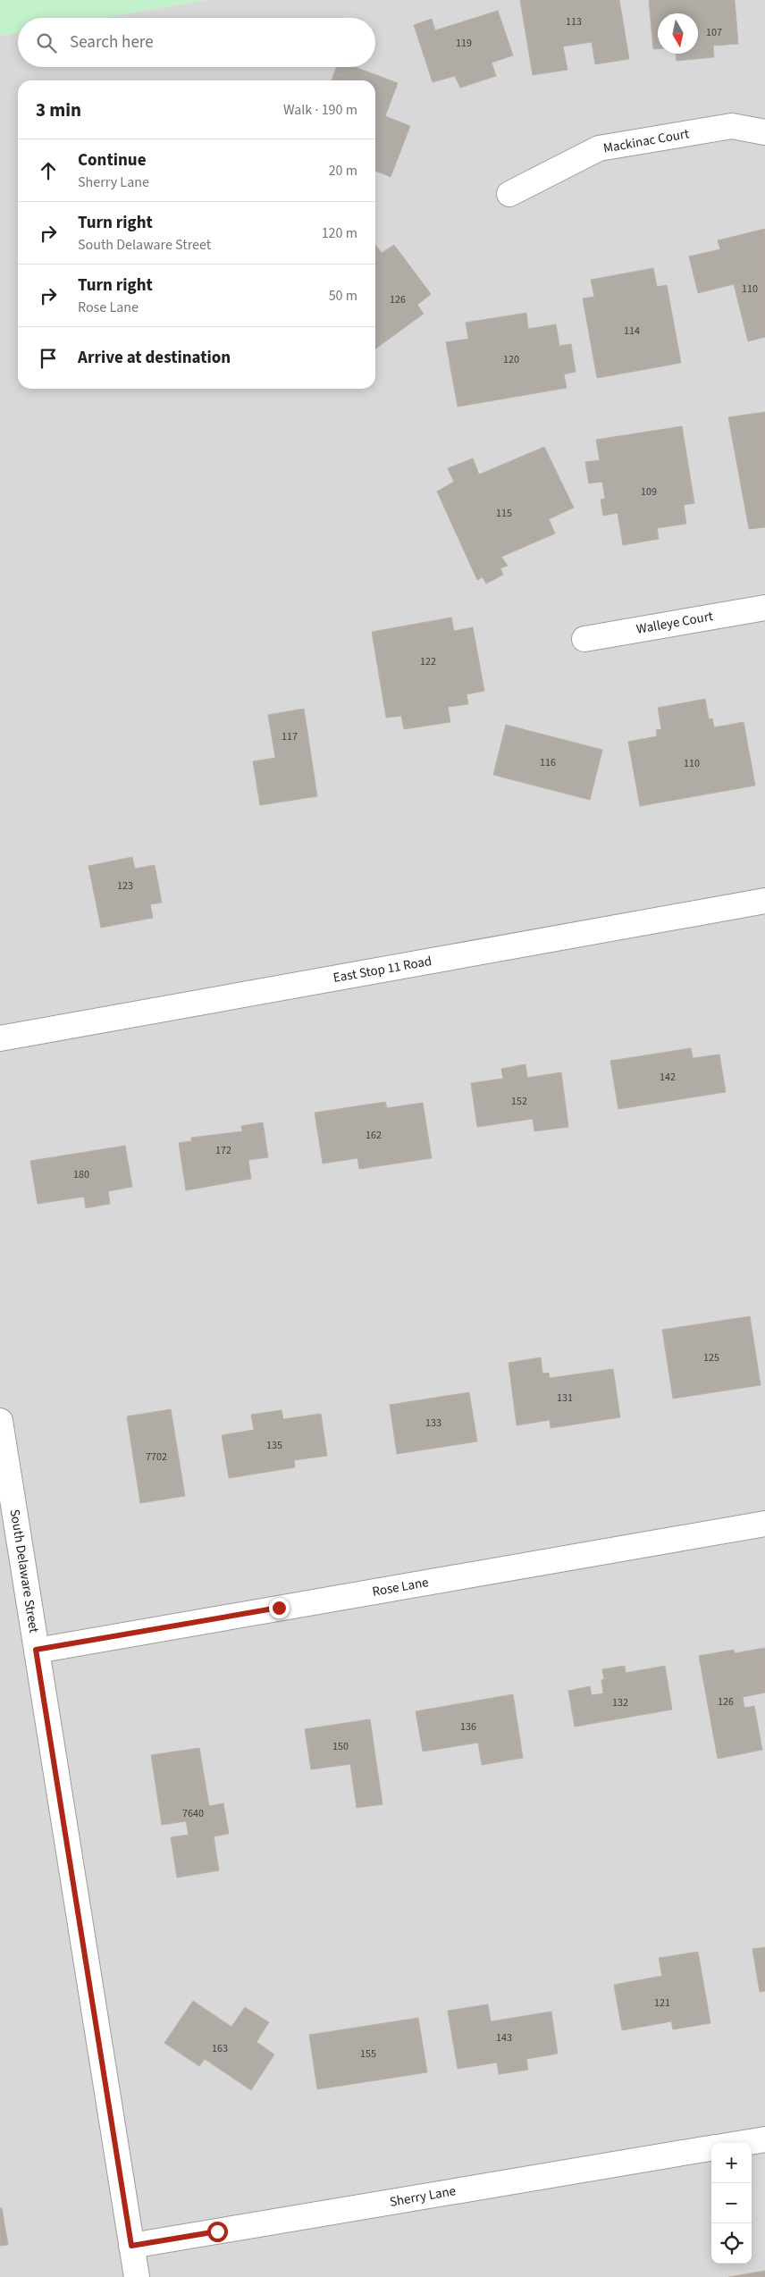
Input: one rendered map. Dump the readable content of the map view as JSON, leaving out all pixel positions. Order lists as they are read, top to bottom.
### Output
{
  "streets": {
    "street": [
      "Mackinac Court",
      "Walleye Court",
      "East Stop 11 Road",
      "South Delaware Street",
      "Rose Lane",
      "Sherry Lane"
    ]
  },
  "crossings": [
    ["South Delaware Street", "Rose Lane"],
    ["South Delaware Street", "Sherry Lane"]
  ],
  "house_numbers": [
    "113",
    "107",
    "119",
    "110",
    "126",
    "114",
    "120",
    "109",
    "115",
    "122",
    "117",
    "116",
    "110",
    "123",
    "142",
    "152",
    "162",
    "172",
    "180",
    "125",
    "131",
    "133",
    "135",
    "7702",
    "126",
    "132",
    "136",
    "150",
    "7640",
    "121",
    "143",
    "163",
    "155"
  ],
  "north": "bottom",
  "page": {
    "search": "Search here",
    "heading": ["3 min", "Walk · 190 m"],
    "list": [
      ["Continue", "Sherry Lane", "20 m"],
      ["Turn right", "South Delaware Street", "120 m"],
      ["Turn right", "Rose Lane", "50 m"],
      "Arrive at destination"
    ],
    "map_buttons": ["+", "−"]
  }
}
